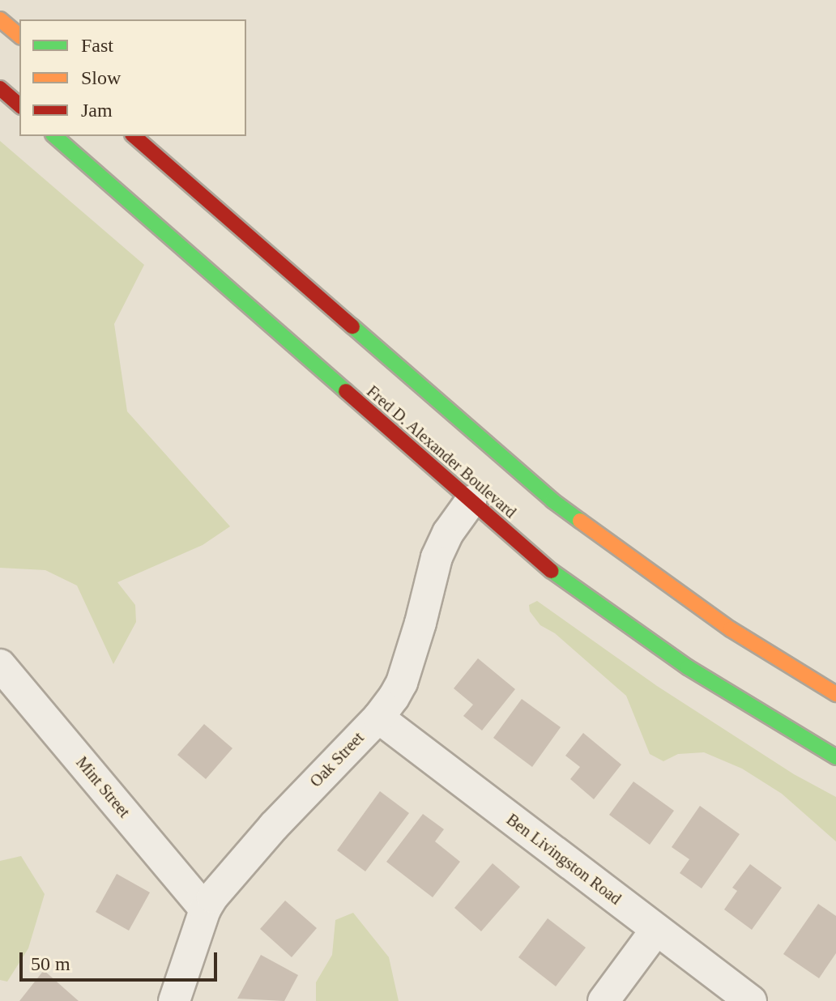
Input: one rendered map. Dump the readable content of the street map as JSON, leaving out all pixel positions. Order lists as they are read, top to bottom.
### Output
{
  "streets": {
    "main road": ["Fred D. Alexander Boulevard"],
    "street": ["Oak Street", "Mint Street", "Ben Livingston Road"]
  },
  "crossings": [
    ["Fred D. Alexander Boulevard", "Oak Street"],
    ["Oak Street", "Mint Street"],
    ["Oak Street", "Ben Livingston Road"]
  ],
  "legend": ["Fast", "Slow", "Jam"],
  "scale_bar": "50 m"
}
